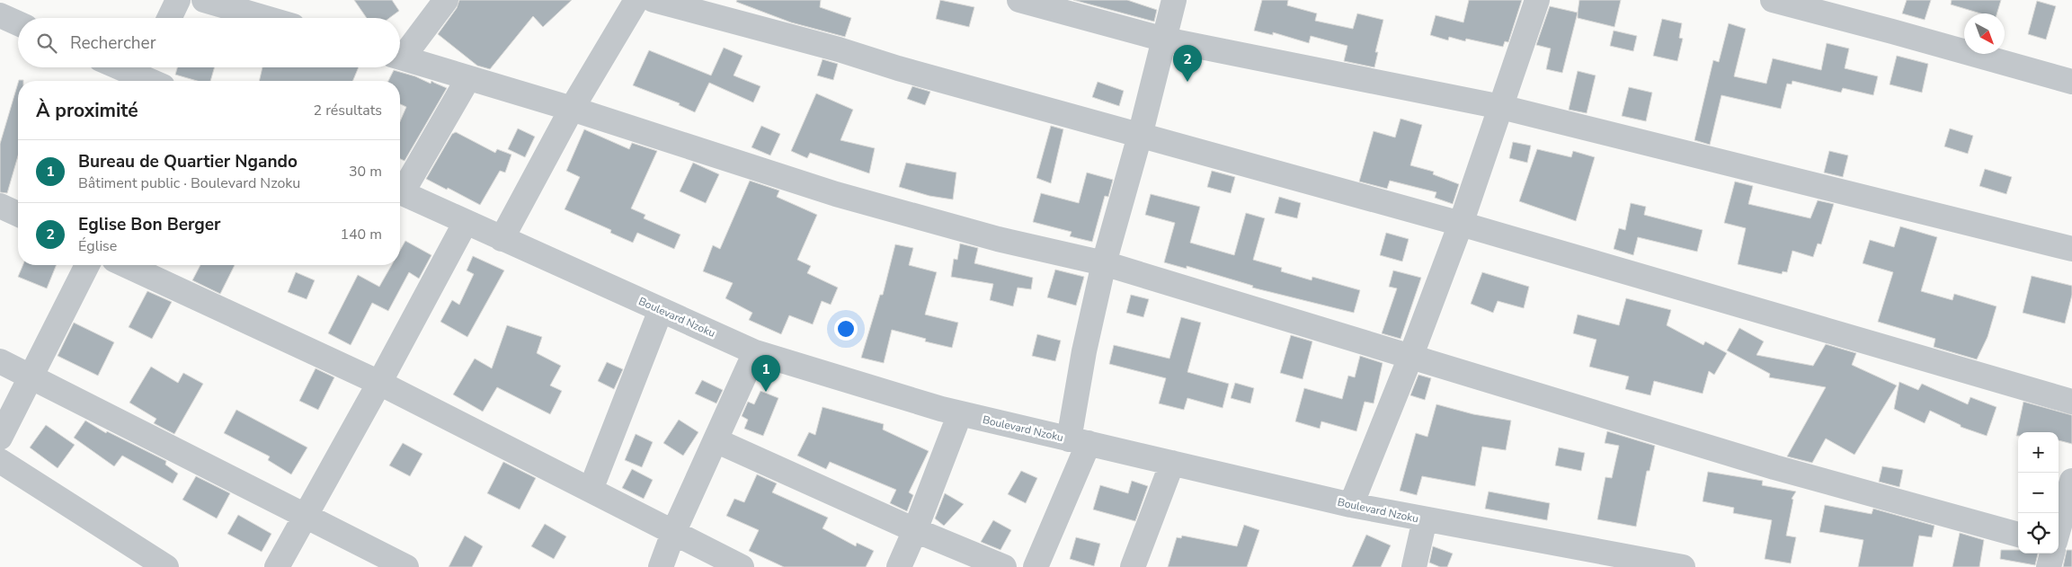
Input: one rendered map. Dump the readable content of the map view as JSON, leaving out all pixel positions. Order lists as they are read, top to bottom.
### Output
{
  "streets": {
    "street": ["Boulevard Nzoku"]
  },
  "north": "bottom right",
  "page": {
    "search": "Rechercher",
    "pins": ["2", "1"],
    "heading": ["À proximité", "2 résultats"],
    "list": [
      {
        "mark": "1",
        "name": "Bureau de Quartier Ngando",
        "note": "Bâtiment public · Boulevard Nzoku",
        "value": "30 m"
      },
      {
        "mark": "2",
        "name": "Eglise Bon Berger",
        "note": "Église",
        "value": "140 m"
      }
    ],
    "map_buttons": ["+", "−"]
  }
}
